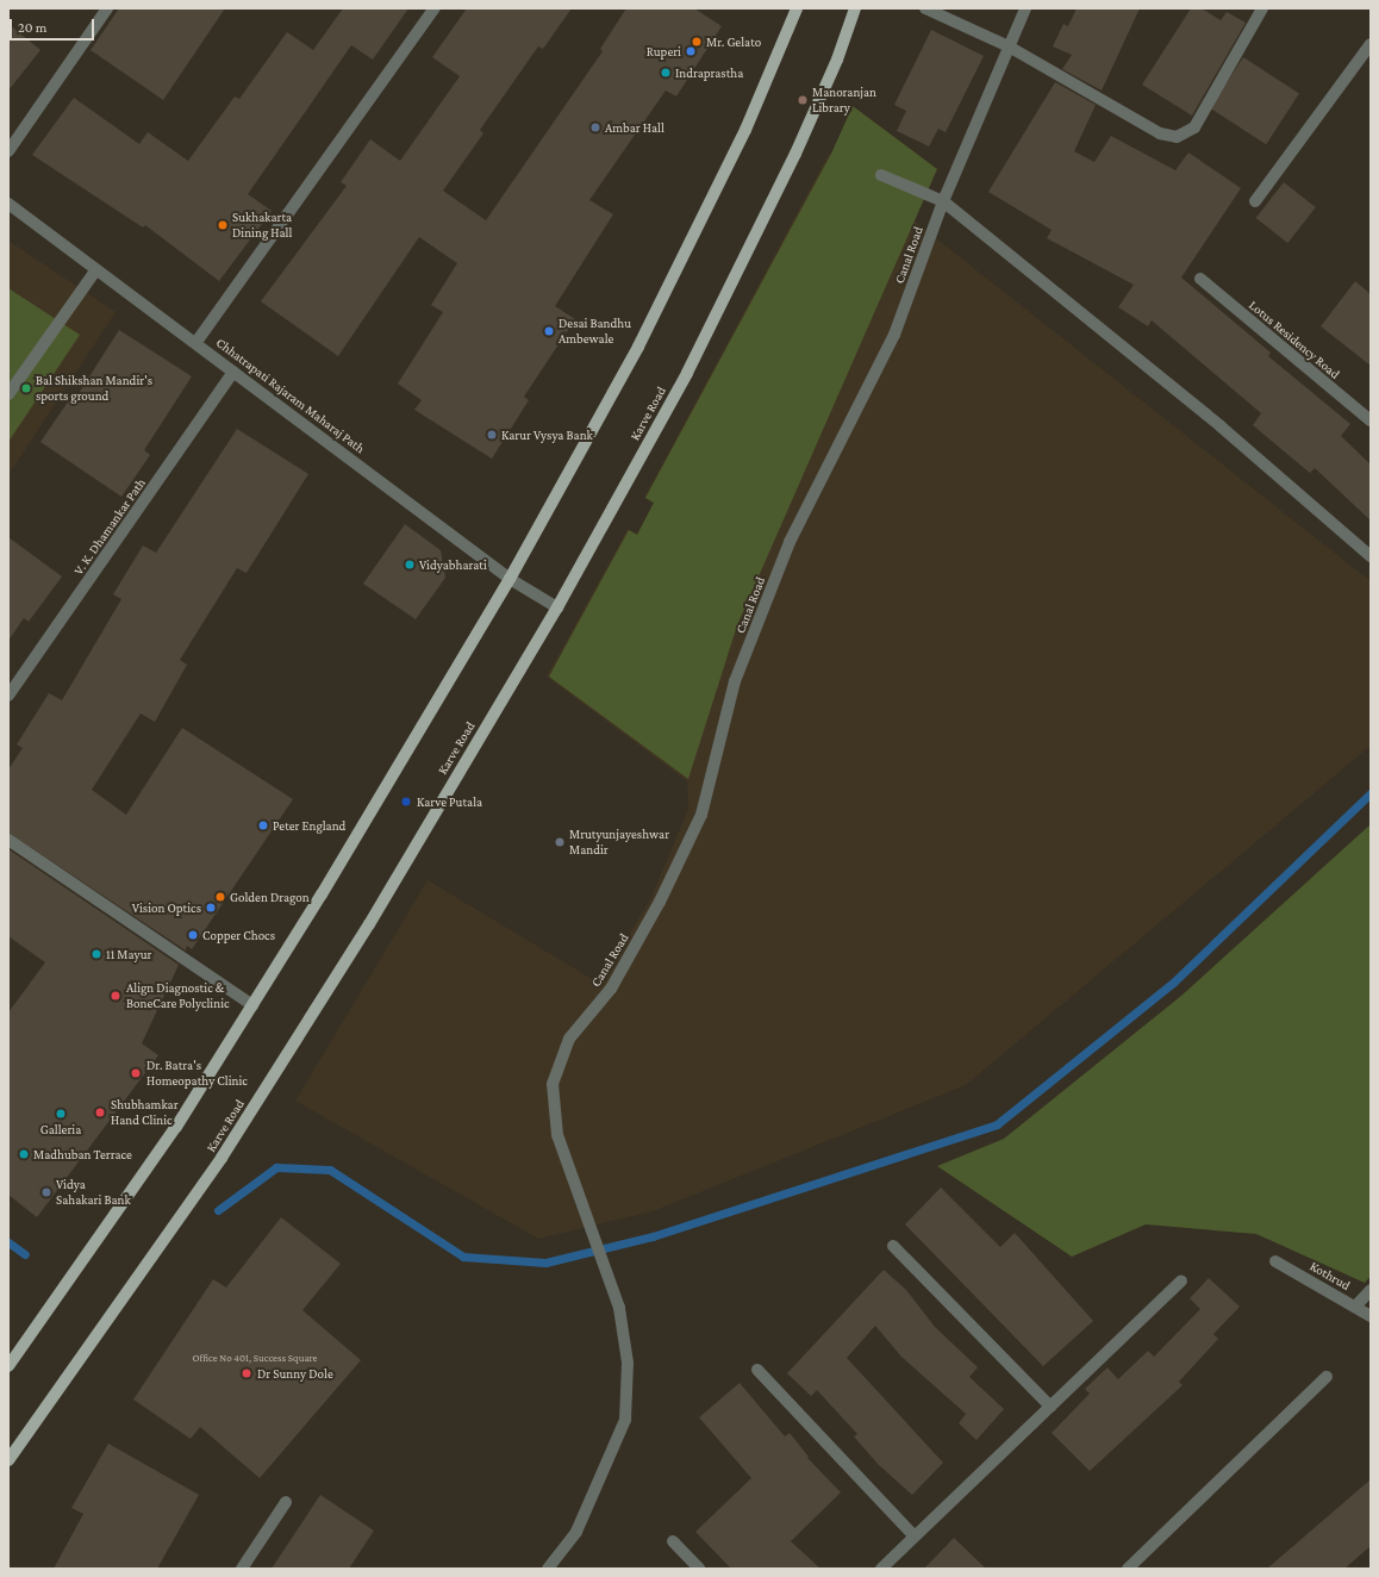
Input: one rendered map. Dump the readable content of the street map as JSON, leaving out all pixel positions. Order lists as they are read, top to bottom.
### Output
{
  "streets": {
    "main road": ["Karve Road"],
    "street": [
      "Canal Road",
      "Lotus Residency Road",
      "Chhatrapati Rajaram Maharaj Path",
      "V. K. Dhamankar Path",
      "Kothrud"
    ]
  },
  "crossings": [
    ["Chhatrapati Rajaram Maharaj Path", "Karve Road"],
    ["Chhatrapati Rajaram Maharaj Path", "V. K. Dhamankar Path"]
  ],
  "places": [
    "Mr. Gelato",
    "Ruperi",
    "Indraprastha",
    "Manoranjan Library",
    "Ambar Hall",
    "Sukhakarta Dining Hall",
    "Desai Bandhu Ambewale",
    "Bal Shikshan Mandir's sports ground",
    "Karur Vysya Bank",
    "Vidyabharati",
    "Karve Putala",
    "Peter England",
    "Mrutyunjayeshwar Mandir",
    "Golden Dragon",
    "Vision Optics",
    "Copper Chocs",
    "11 Mayur",
    "Align Diagnostic & BoneCare Polyclinic",
    "Dr. Batra's Homeopathy Clinic",
    "Shubhamkar Hand Clinic",
    "Galleria",
    "Madhuban Terrace",
    "Vidya Sahakari Bank",
    "Dr Sunny Dole"
  ],
  "house_numbers": ["Office No 401, Success Square"],
  "scale_bar": "20 m"
}
